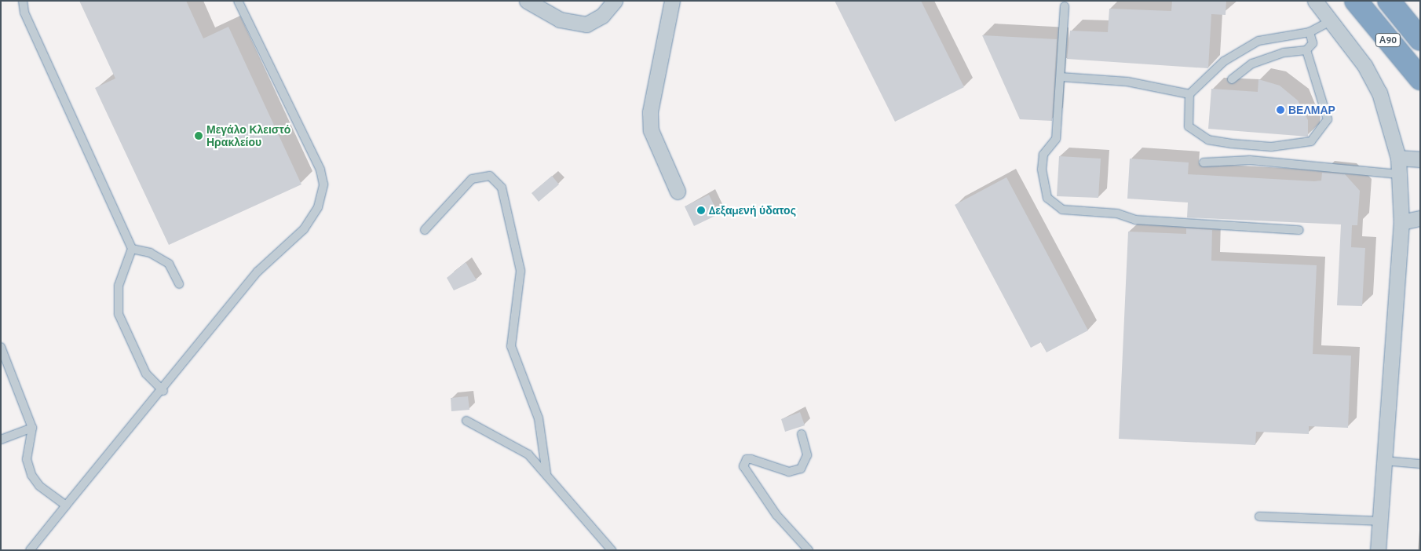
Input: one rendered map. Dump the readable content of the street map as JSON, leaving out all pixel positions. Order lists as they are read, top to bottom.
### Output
{
  "streets": {
    "highway": ["Α90"]
  },
  "places": ["ΒΕΛΜΑΡ", "Μεγάλο Κλειστό Ηρακλείου", "Δεξαμενή ύδατος"]
}
